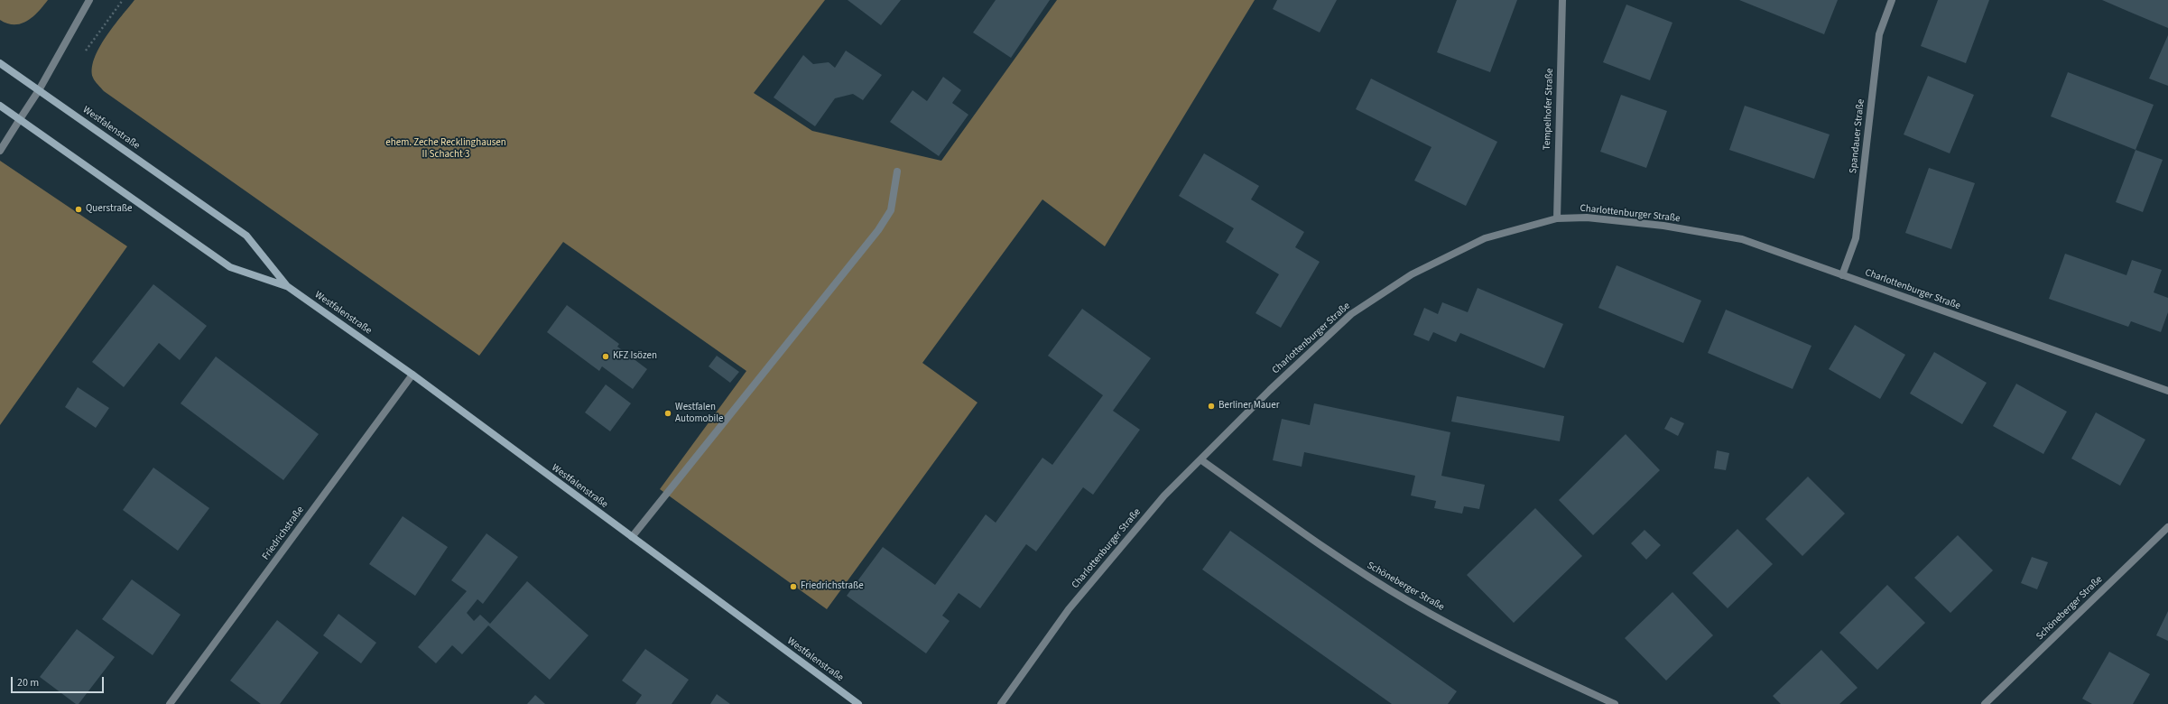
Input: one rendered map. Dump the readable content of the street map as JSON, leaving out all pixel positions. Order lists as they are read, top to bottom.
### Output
{
  "streets": {
    "main road": ["Westfalenstraße"],
    "street": [
      "Tempelhofer Straße",
      "Spandauer Straße",
      "Charlottenburger Straße",
      "Friedrichstraße",
      "Schöneberger Straße"
    ]
  },
  "crossings": [
    ["Tempelhofer Straße", "Charlottenburger Straße"],
    ["Westfalenstraße", "Friedrichstraße"],
    ["Spandauer Straße", "Charlottenburger Straße"],
    ["Charlottenburger Straße", "Schöneberger Straße"]
  ],
  "parks": ["ehem. Zeche Recklinghausen II Schacht 3"],
  "places": [
    "Querstraße",
    "KFZ Isözen",
    "Berliner Mauer",
    "Westfalen Automobile",
    "Friedrichstraße"
  ],
  "scale_bar": "20 m"
}
